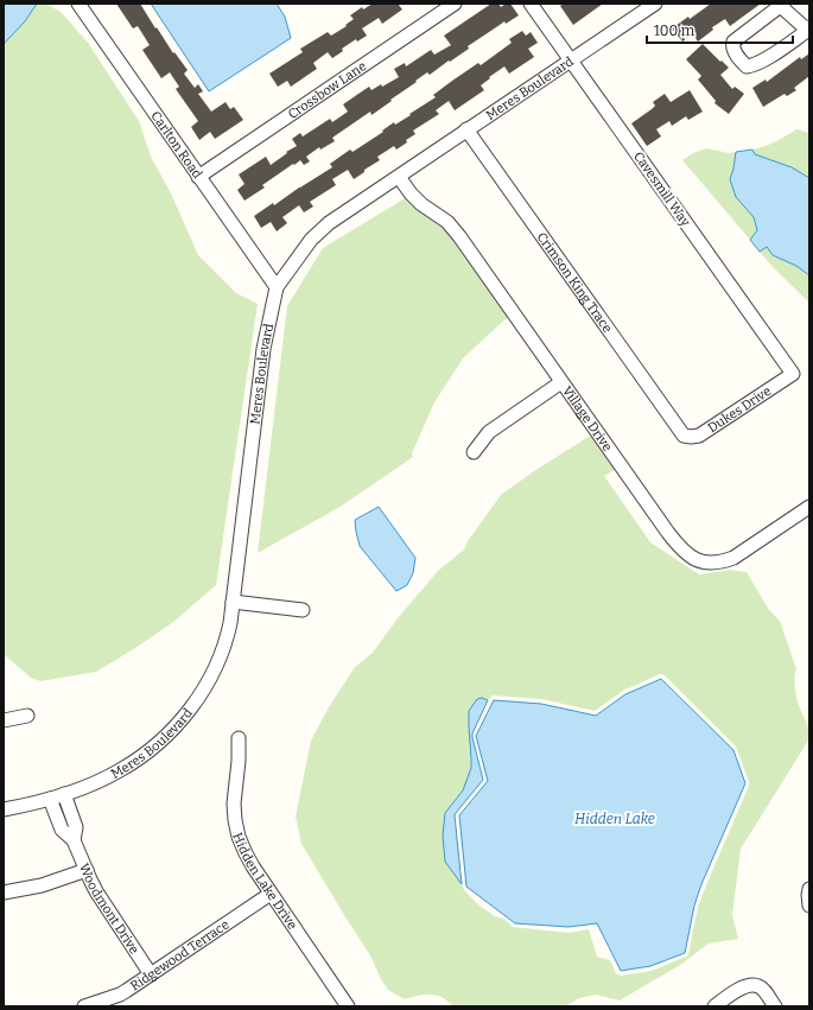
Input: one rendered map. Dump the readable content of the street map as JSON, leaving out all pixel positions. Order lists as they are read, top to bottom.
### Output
{
  "streets": {
    "street": [
      "Meres Boulevard",
      "Crossbow Lane",
      "Carlton Road",
      "Cavesmill Way",
      "Crimson King Trace",
      "Dukes Drive",
      "Village Drive",
      "Hidden Lake Drive",
      "Woodmont Drive",
      "Ridgewood Terrace"
    ]
  },
  "crossings": [
    ["Meres Boulevard", "Carlton Road"],
    ["Meres Boulevard", "Cavesmill Way"],
    ["Meres Boulevard", "Crimson King Trace"],
    ["Meres Boulevard", "Village Drive"],
    ["Meres Boulevard", "Woodmont Drive"],
    ["Crossbow Lane", "Carlton Road"],
    ["Cavesmill Way", "Dukes Drive"],
    ["Crimson King Trace", "Dukes Drive"],
    ["Hidden Lake Drive", "Ridgewood Terrace"],
    ["Woodmont Drive", "Ridgewood Terrace"]
  ],
  "water": ["Hidden Lake"],
  "scale_bar": "100 m"
}
